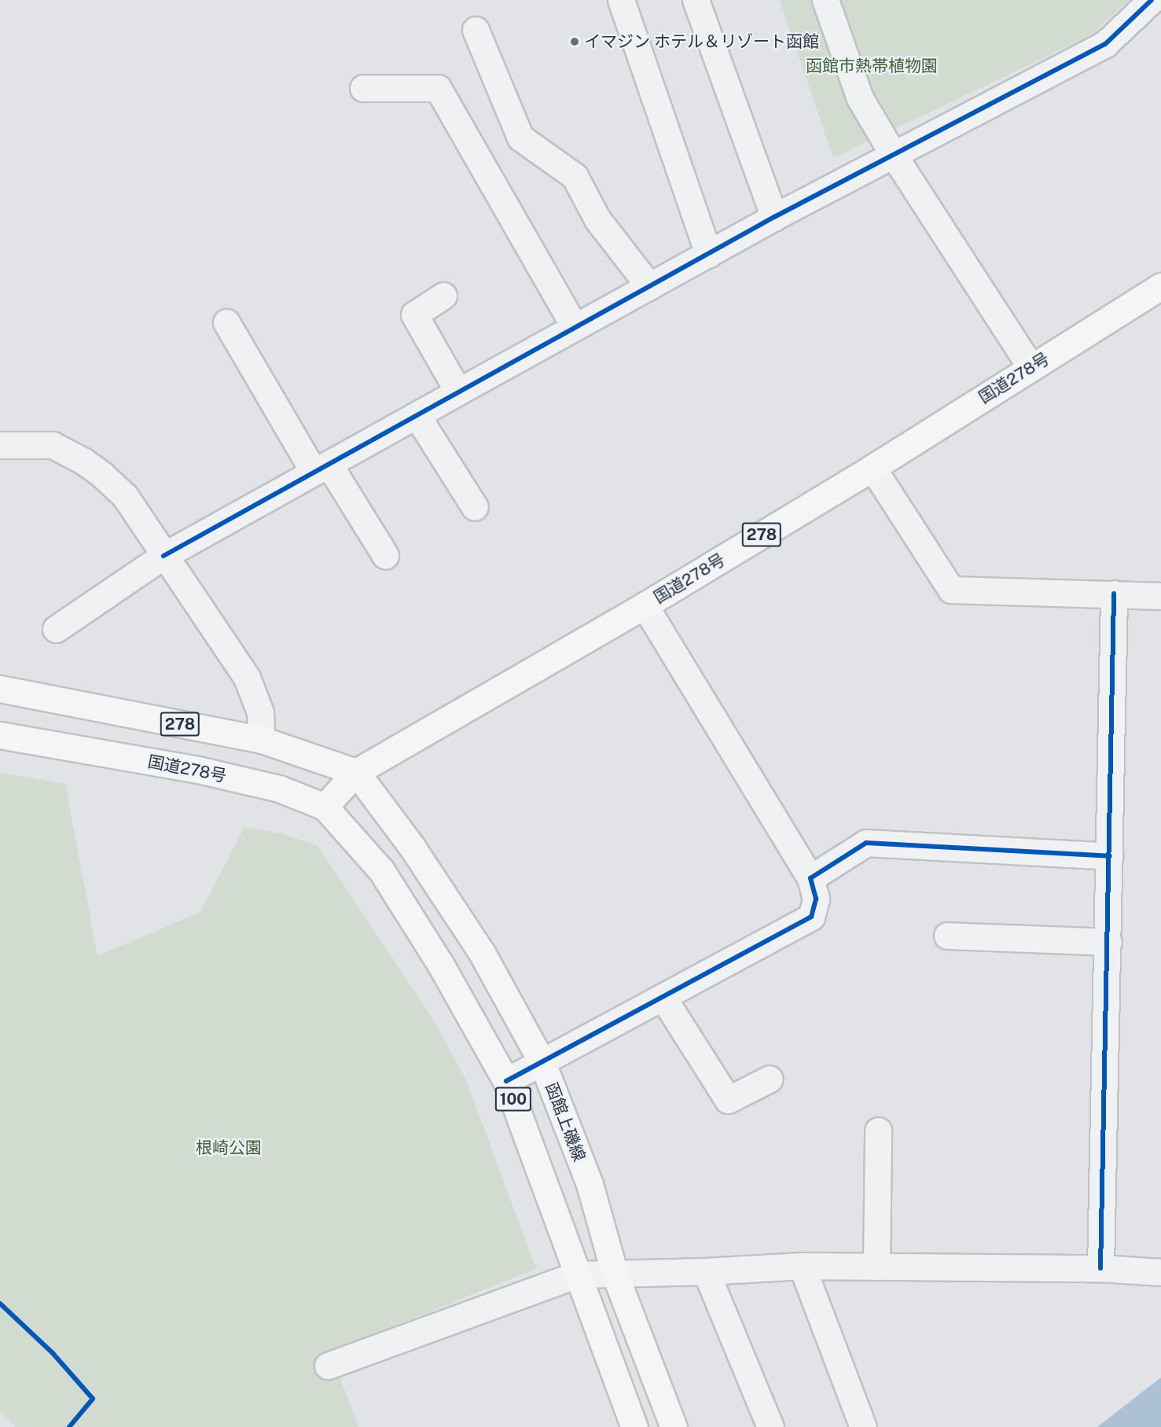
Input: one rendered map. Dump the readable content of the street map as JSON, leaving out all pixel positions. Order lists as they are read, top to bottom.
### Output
{
  "streets": {
    "main road": [
      "国道278号",
      "278",
      "100",
      "函館上磯線"
    ]
  },
  "crossings": [
    ["国道278号", "278"],
    ["国道278号", "100"],
    ["国道278号", "函館上磯線"],
    ["278", "函館上磯線"]
  ],
  "parks": ["函館市熱帯植物園", "根崎公園"],
  "places": ["イマジン ホテル＆リゾート函館"]
}
